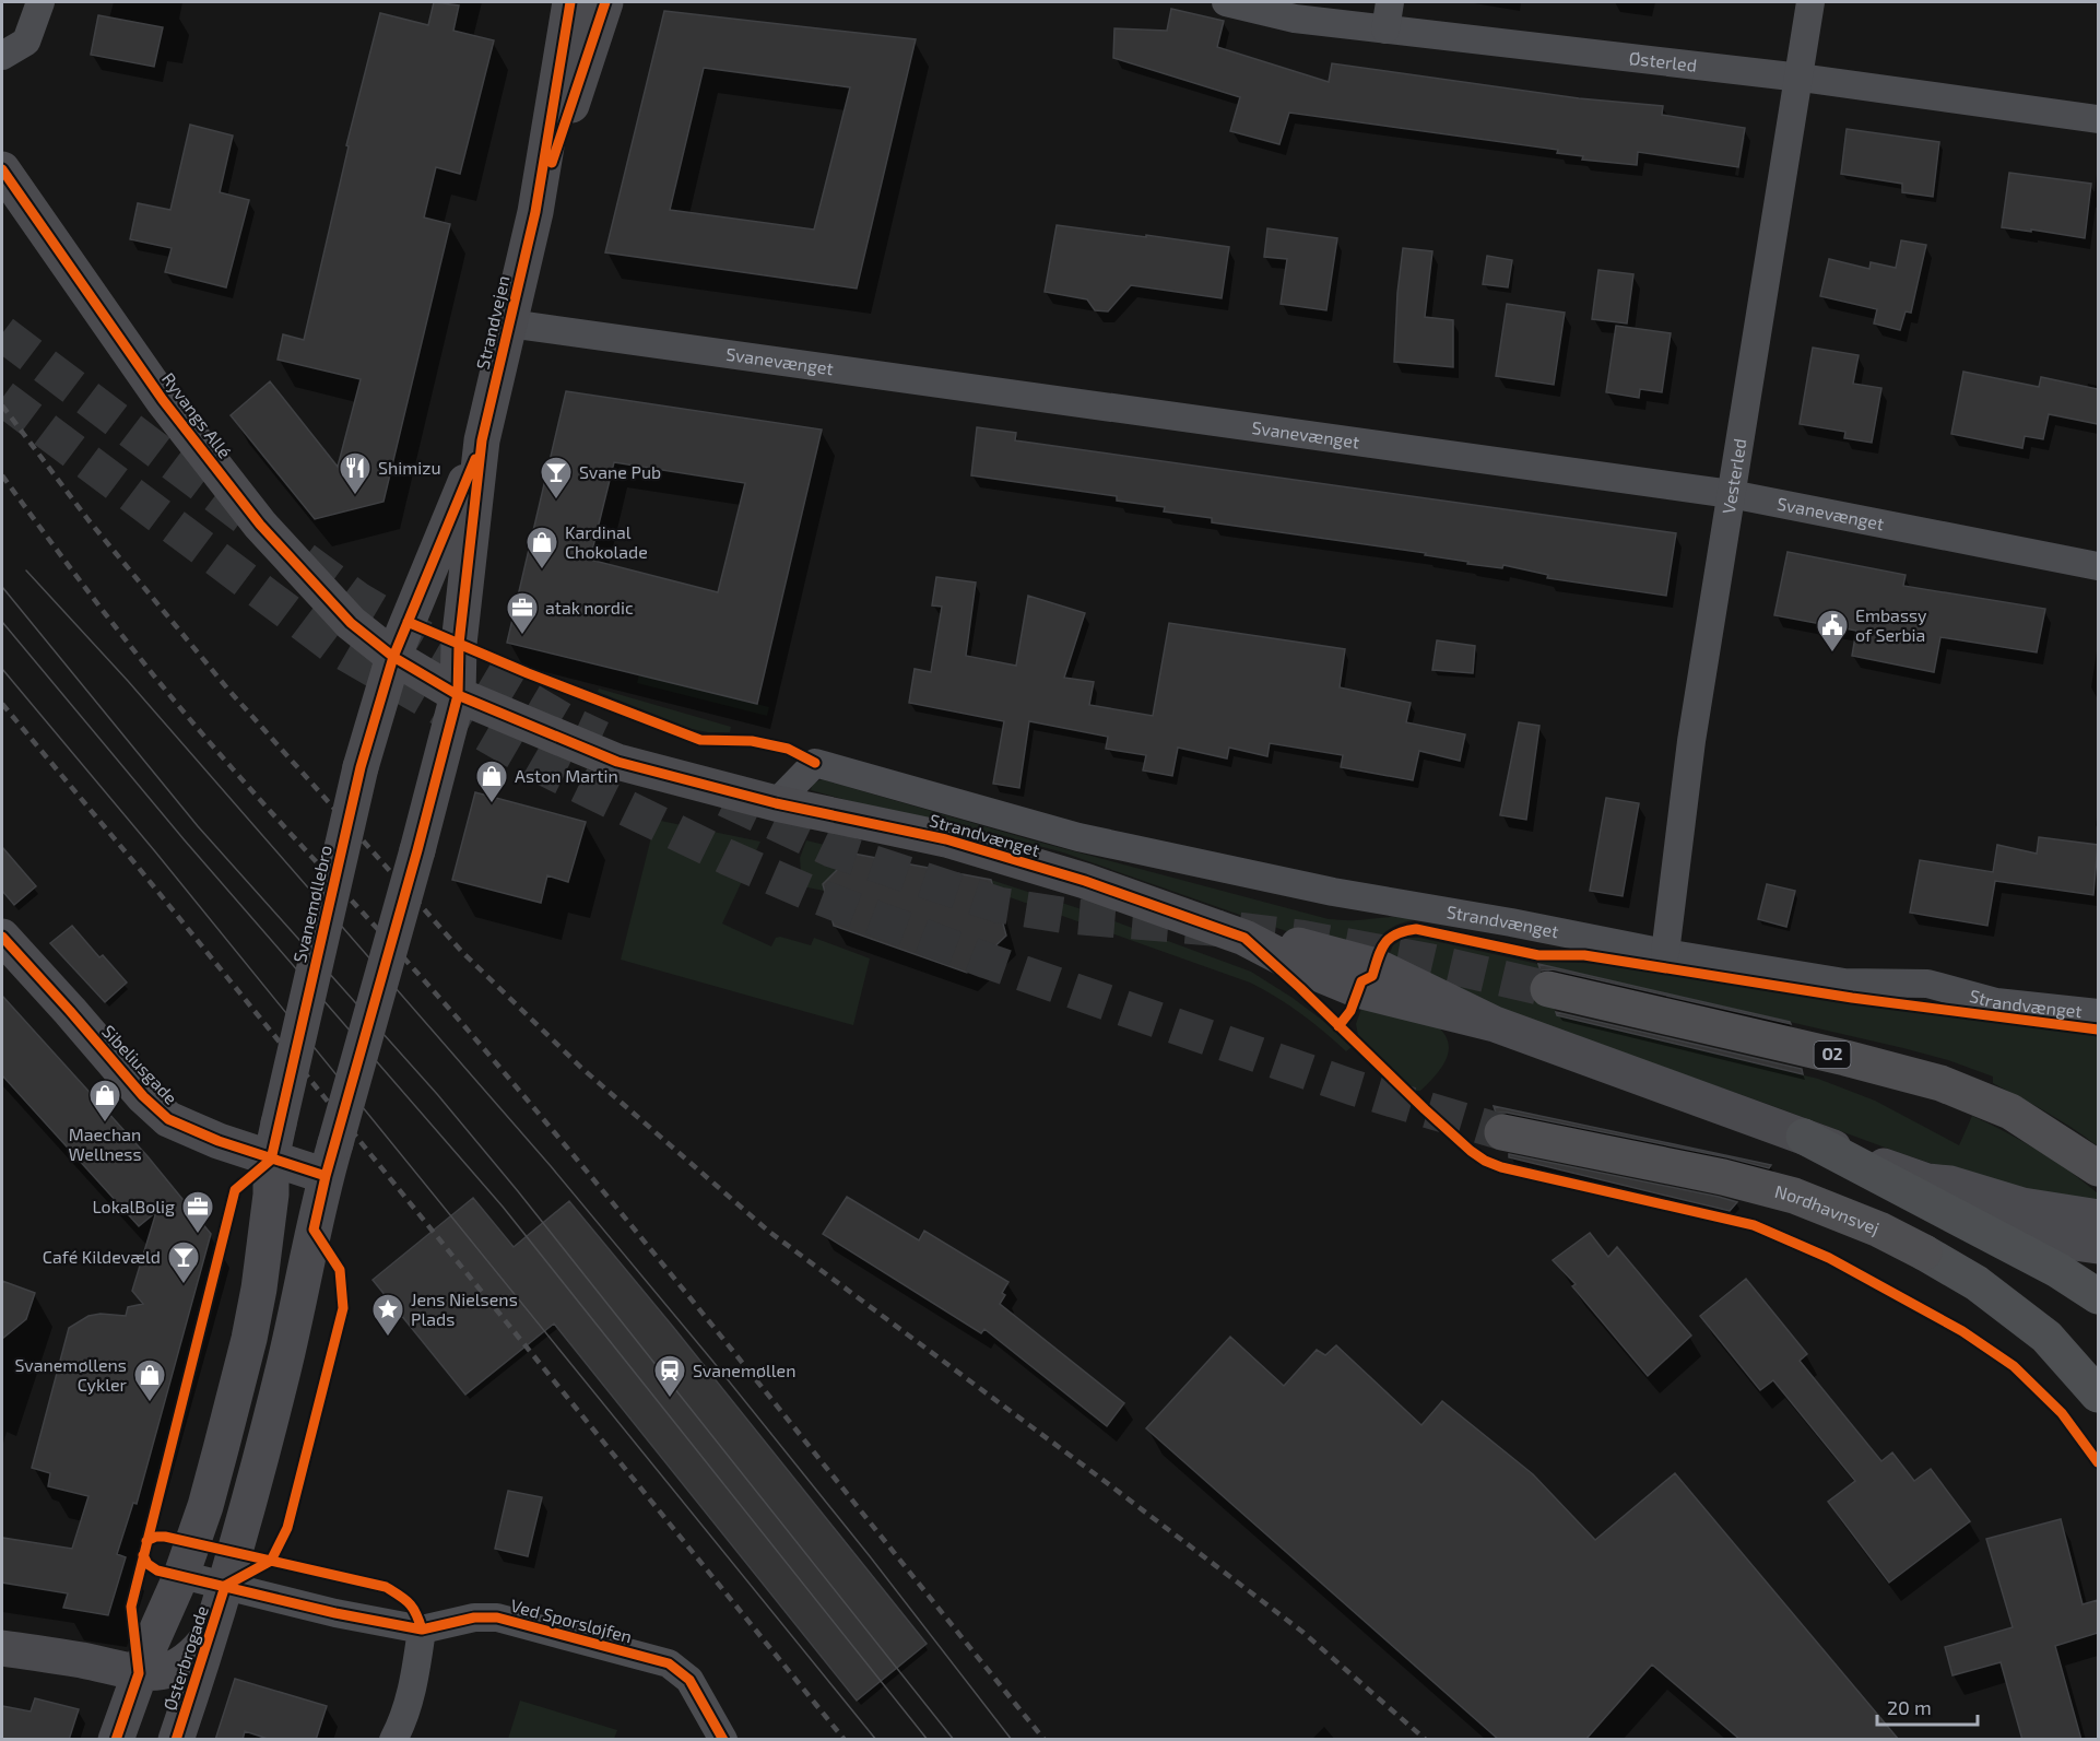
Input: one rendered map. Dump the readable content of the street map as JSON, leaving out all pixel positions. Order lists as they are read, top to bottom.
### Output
{
  "streets": {
    "highway": ["O2", "Nordhavnsvej"],
    "street": [
      "Østerled",
      "Strandvejen",
      "Svanevænget",
      "Ryvangs Allé",
      "Vesterled",
      "Strandvænget",
      "Svanemøllebro",
      "Sibeliusgade",
      "Ved Sporsløjfen",
      "Østerbrogade"
    ]
  },
  "crossings": [
    ["Østerled", "Vesterled"],
    ["Strandvejen", "Svanevænget"],
    ["Strandvejen", "Ryvangs Allé"],
    ["Strandvejen", "Strandvænget"],
    ["Strandvejen", "Svanemøllebro"],
    ["Svanevænget", "Vesterled"],
    ["Ryvangs Allé", "Strandvænget"],
    ["Ryvangs Allé", "Svanemøllebro"],
    ["Vesterled", "Strandvænget"],
    ["Svanemøllebro", "Sibeliusgade"],
    ["Svanemøllebro", "Østerbrogade"],
    ["Sibeliusgade", "Østerbrogade"],
    ["Ved Sporsløjfen", "Østerbrogade"]
  ],
  "places": {
    "restaurant": ["Shimizu"],
    "bar": ["Svane Pub", "Café Kildevæld"],
    "shop": [
      "Kardinal Chokolade",
      "Aston Martin",
      "Maechan Wellness",
      "Svanemøllens Cykler"
    ],
    "office": ["atak nordic", "LokalBolig"],
    "public building": ["Embassy of Serbia"],
    "place": ["Jens Nielsens Plads"],
    "station": ["Svanemøllen"]
  },
  "scale_bar": "20 m"
}
